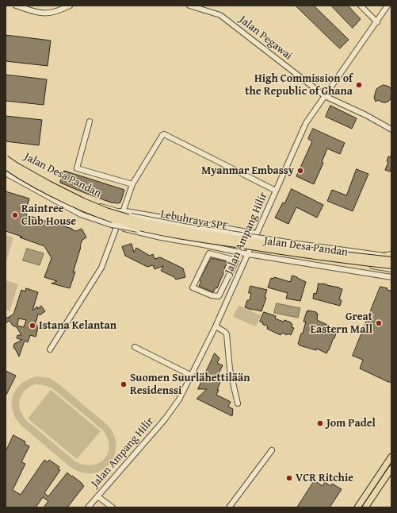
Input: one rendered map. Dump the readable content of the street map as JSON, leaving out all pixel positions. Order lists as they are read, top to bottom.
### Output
{
  "streets": {
    "highway": ["Lebuhraya SPE"],
    "street": ["Jalan Pegawai", "Jalan Desa Pandan", "Jalan Ampang Hilir"]
  },
  "crossings": [
    ["Jalan Pegawai", "Jalan Ampang Hilir"],
    ["Jalan Desa Pandan", "Lebuhraya SPE"]
  ],
  "places": [
    "High Commission of the Republic of Ghana",
    "Myanmar Embassy",
    "Raintree Club House",
    "Great Eastern Mall",
    "Istana Kelantan",
    "Suomen Suurlähettilään Residenssi",
    "Jom Padel",
    "VCR Ritchie"
  ]
}
